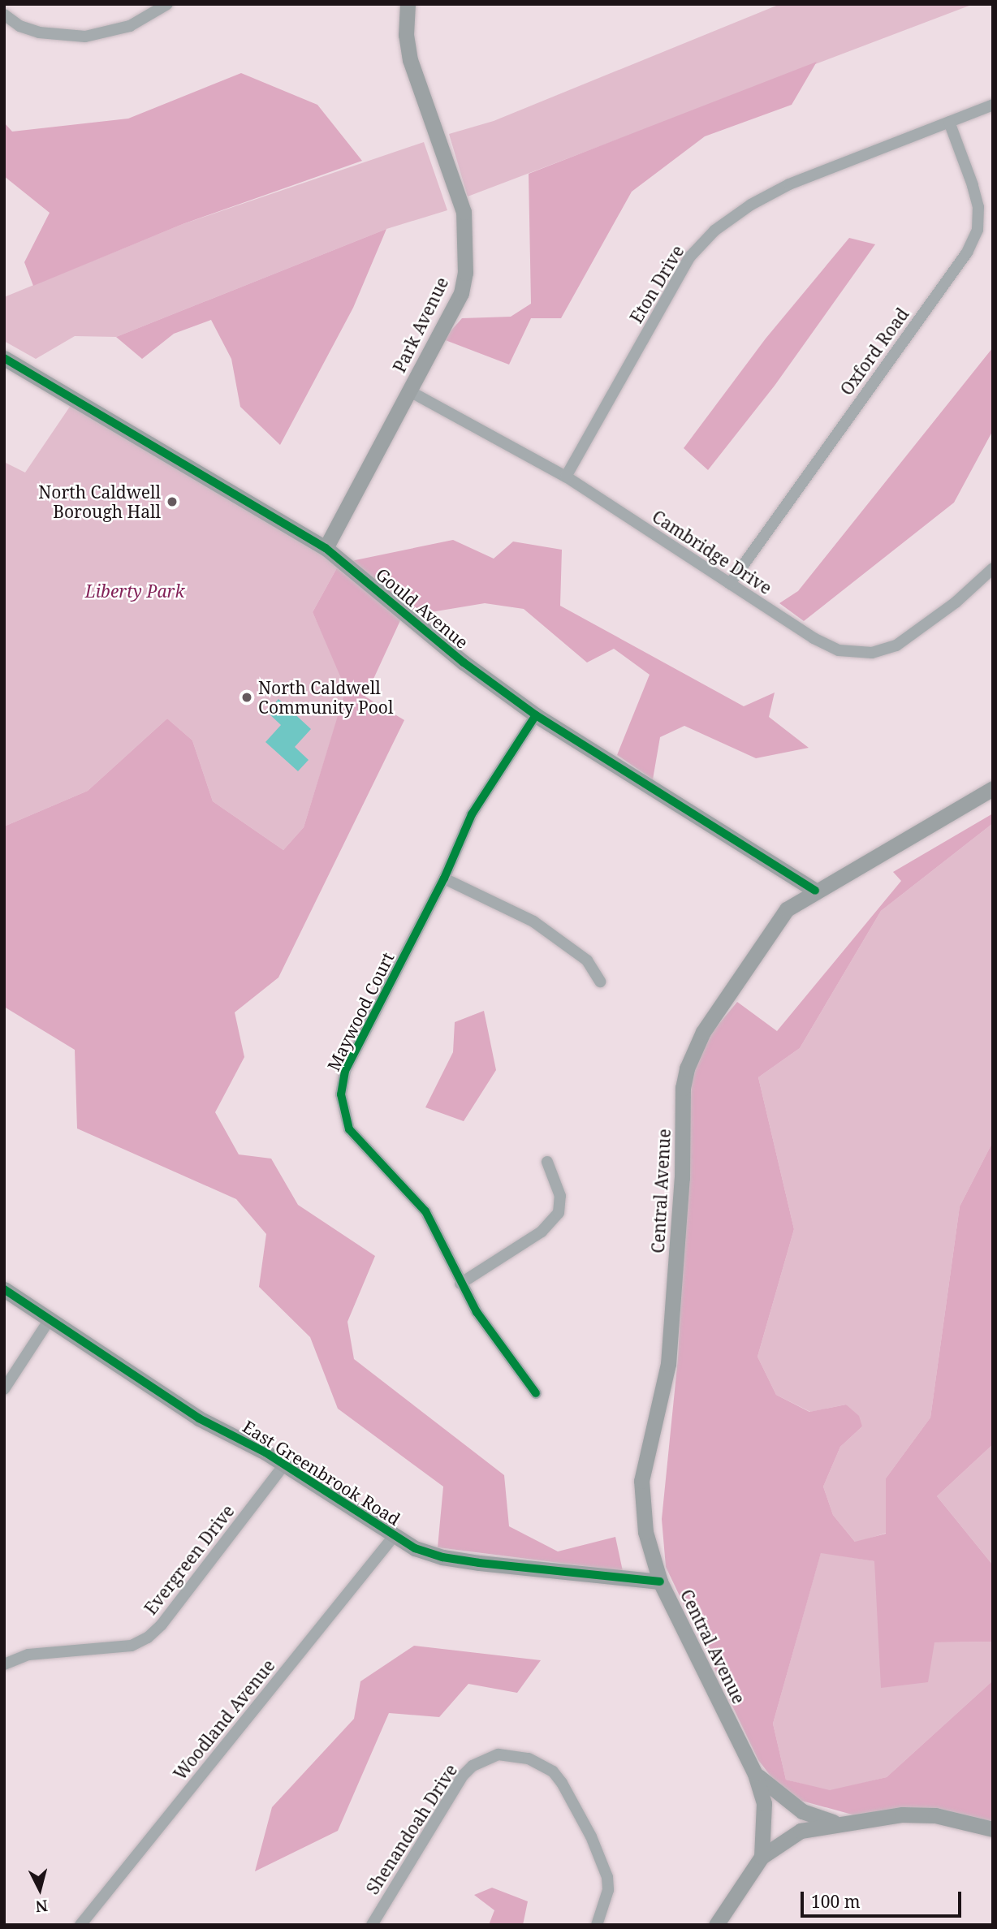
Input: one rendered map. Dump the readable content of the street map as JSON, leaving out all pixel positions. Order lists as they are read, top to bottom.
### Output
{
  "streets": {
    "street": [
      "Eton Drive",
      "Park Avenue",
      "Oxford Road",
      "Cambridge Drive",
      "Gould Avenue",
      "Maywood Court",
      "Central Avenue",
      "East Greenbrook Road",
      "Evergreen Drive",
      "Woodland Avenue",
      "Shenandoah Drive"
    ]
  },
  "crossings": [
    ["Eton Drive", "Oxford Road"],
    ["Eton Drive", "Cambridge Drive"],
    ["Park Avenue", "Cambridge Drive"],
    ["Park Avenue", "Gould Avenue"],
    ["Oxford Road", "Cambridge Drive"],
    ["Gould Avenue", "Maywood Court"],
    ["Gould Avenue", "Central Avenue"],
    ["Central Avenue", "East Greenbrook Road"],
    ["East Greenbrook Road", "Evergreen Drive"],
    ["East Greenbrook Road", "Woodland Avenue"]
  ],
  "parks": ["Liberty Park"],
  "places": ["North Caldwell Borough Hall", "North Caldwell Community Pool"],
  "scale_bar": "100 m",
  "north": "bottom"
}
